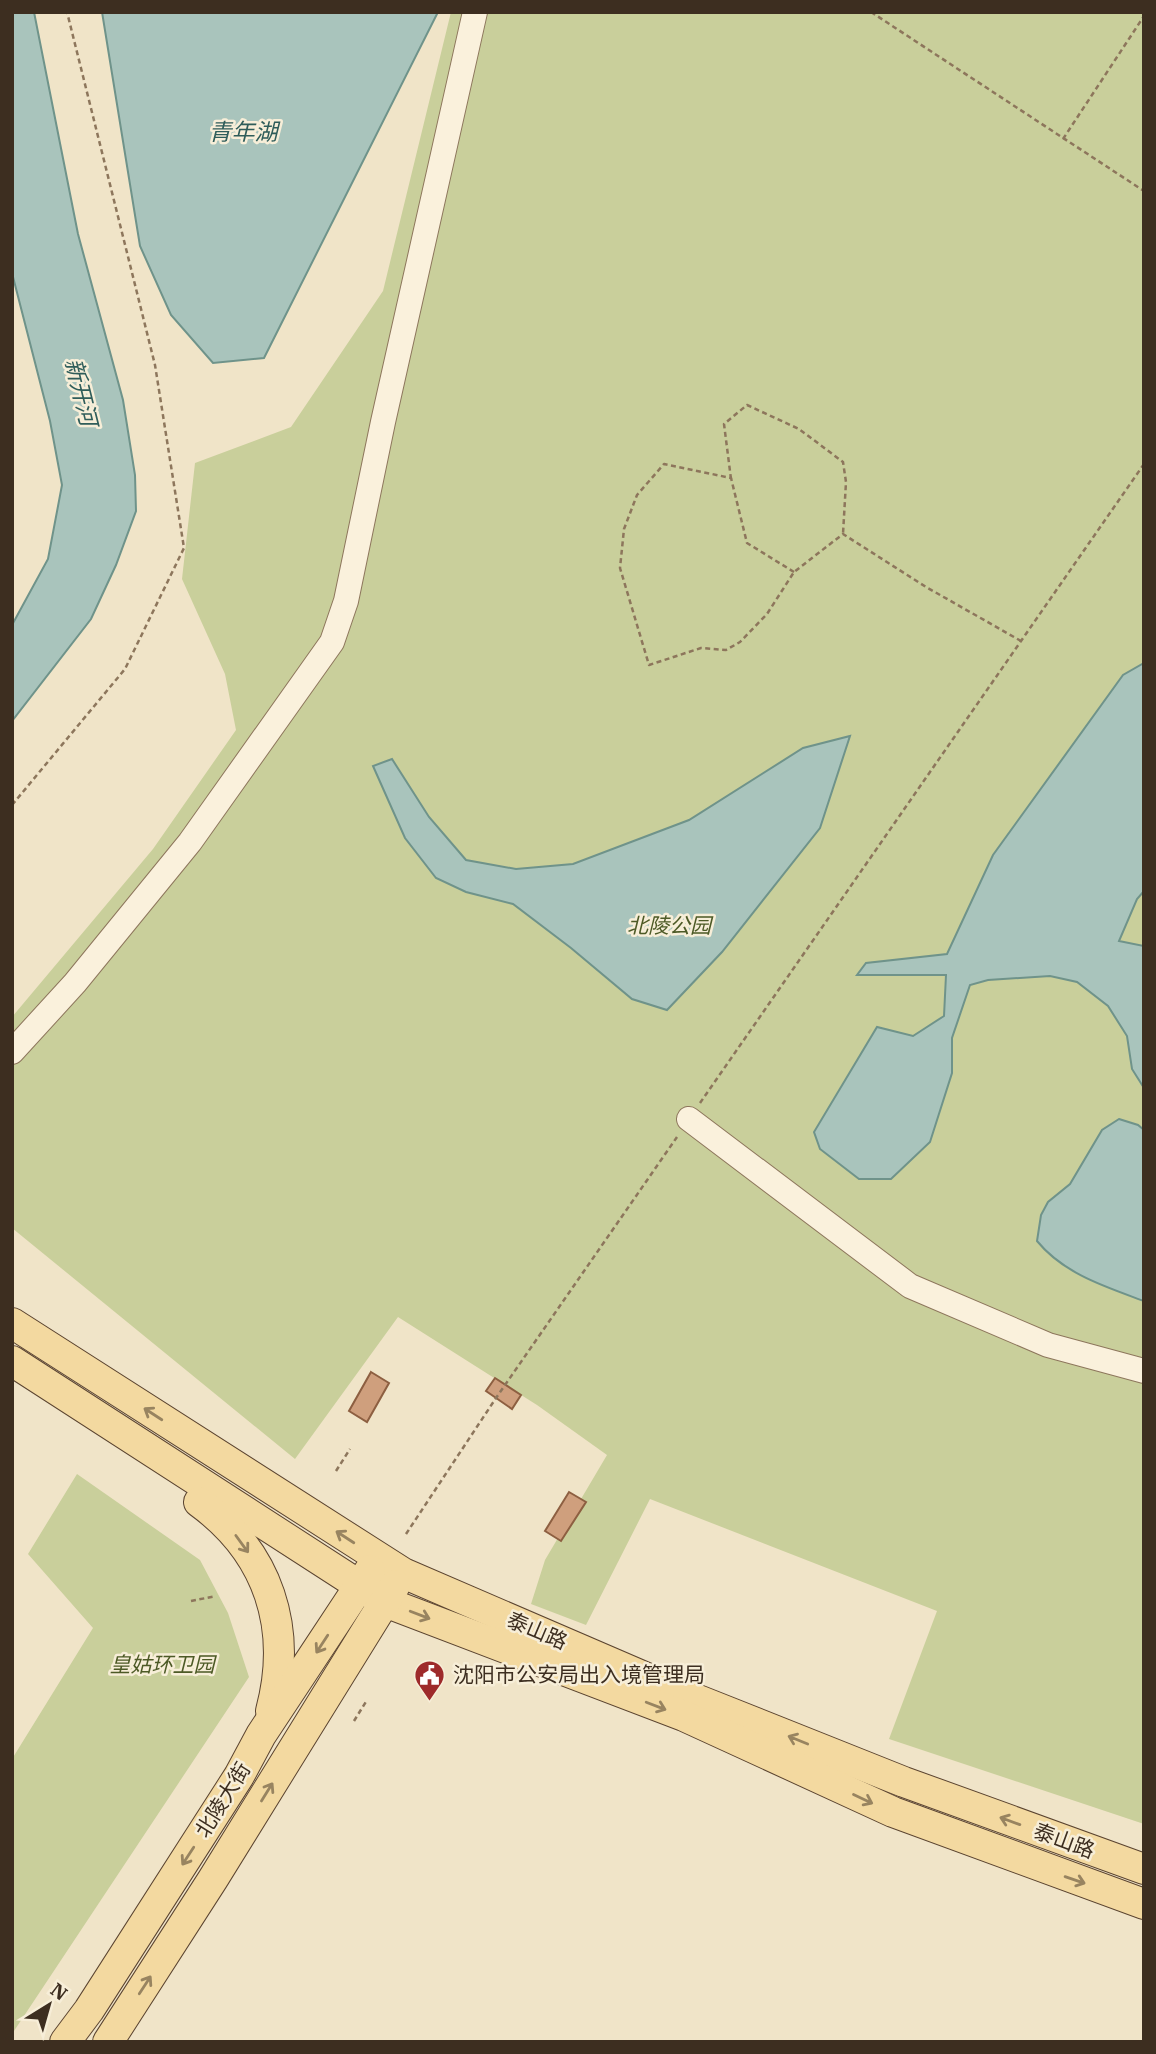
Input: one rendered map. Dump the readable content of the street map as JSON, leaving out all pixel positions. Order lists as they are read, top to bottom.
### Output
{
  "streets": {
    "main road": ["泰山路", "北陵大街"]
  },
  "crossings": [
    ["泰山路", "北陵大街"]
  ],
  "water": ["青年湖", "新开河"],
  "parks": ["北陵公园", "皇姑环卫园"],
  "places": {
    "public building": ["沈阳市公安局出入境管理局"]
  },
  "north": "top right"
}
